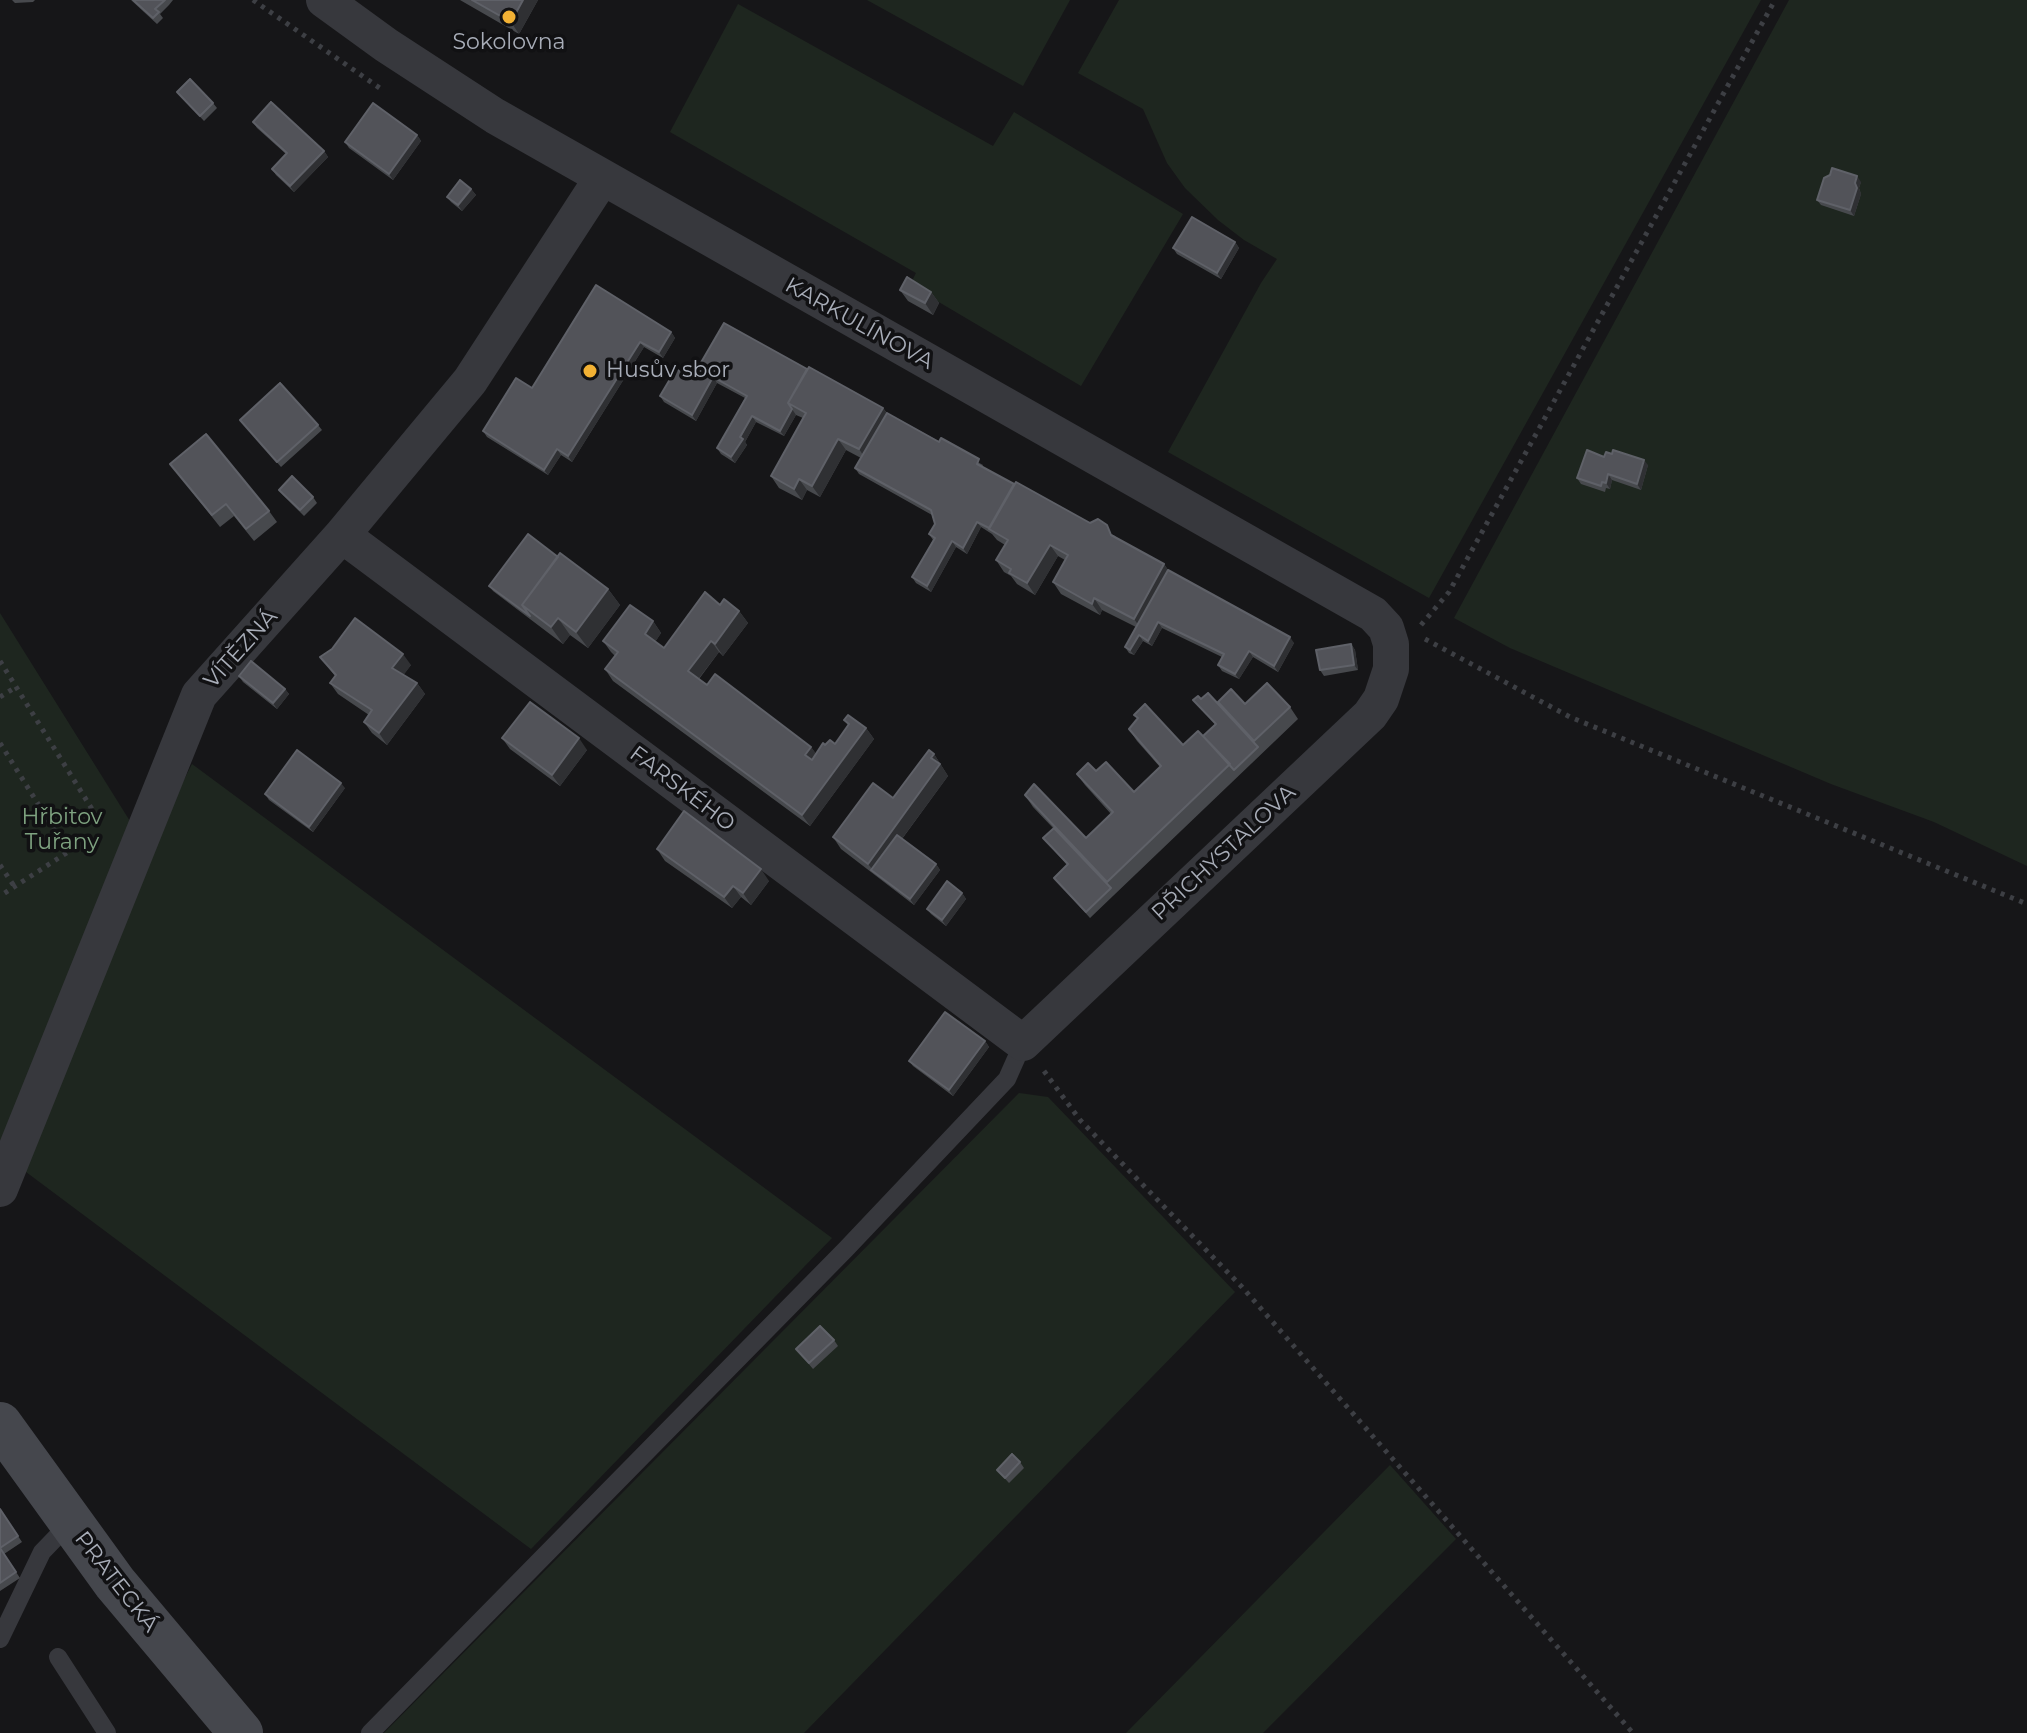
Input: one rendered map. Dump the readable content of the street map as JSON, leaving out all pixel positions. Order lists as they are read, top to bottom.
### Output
{
  "streets": {
    "main road": ["PRATECKÁ"],
    "street": [
      "KARKULÍNOVA",
      "VÍTĚZNÁ",
      "FARSKÉHO",
      "PŘICHYSTALOVA"
    ]
  },
  "crossings": [
    ["KARKULÍNOVA", "VÍTĚZNÁ"],
    ["KARKULÍNOVA", "PŘICHYSTALOVA"],
    ["VÍTĚZNÁ", "FARSKÉHO"],
    ["FARSKÉHO", "PŘICHYSTALOVA"]
  ],
  "parks": ["Hřbitov Tuřany"],
  "places": ["Sokolovna", "Husův sbor"]
}
